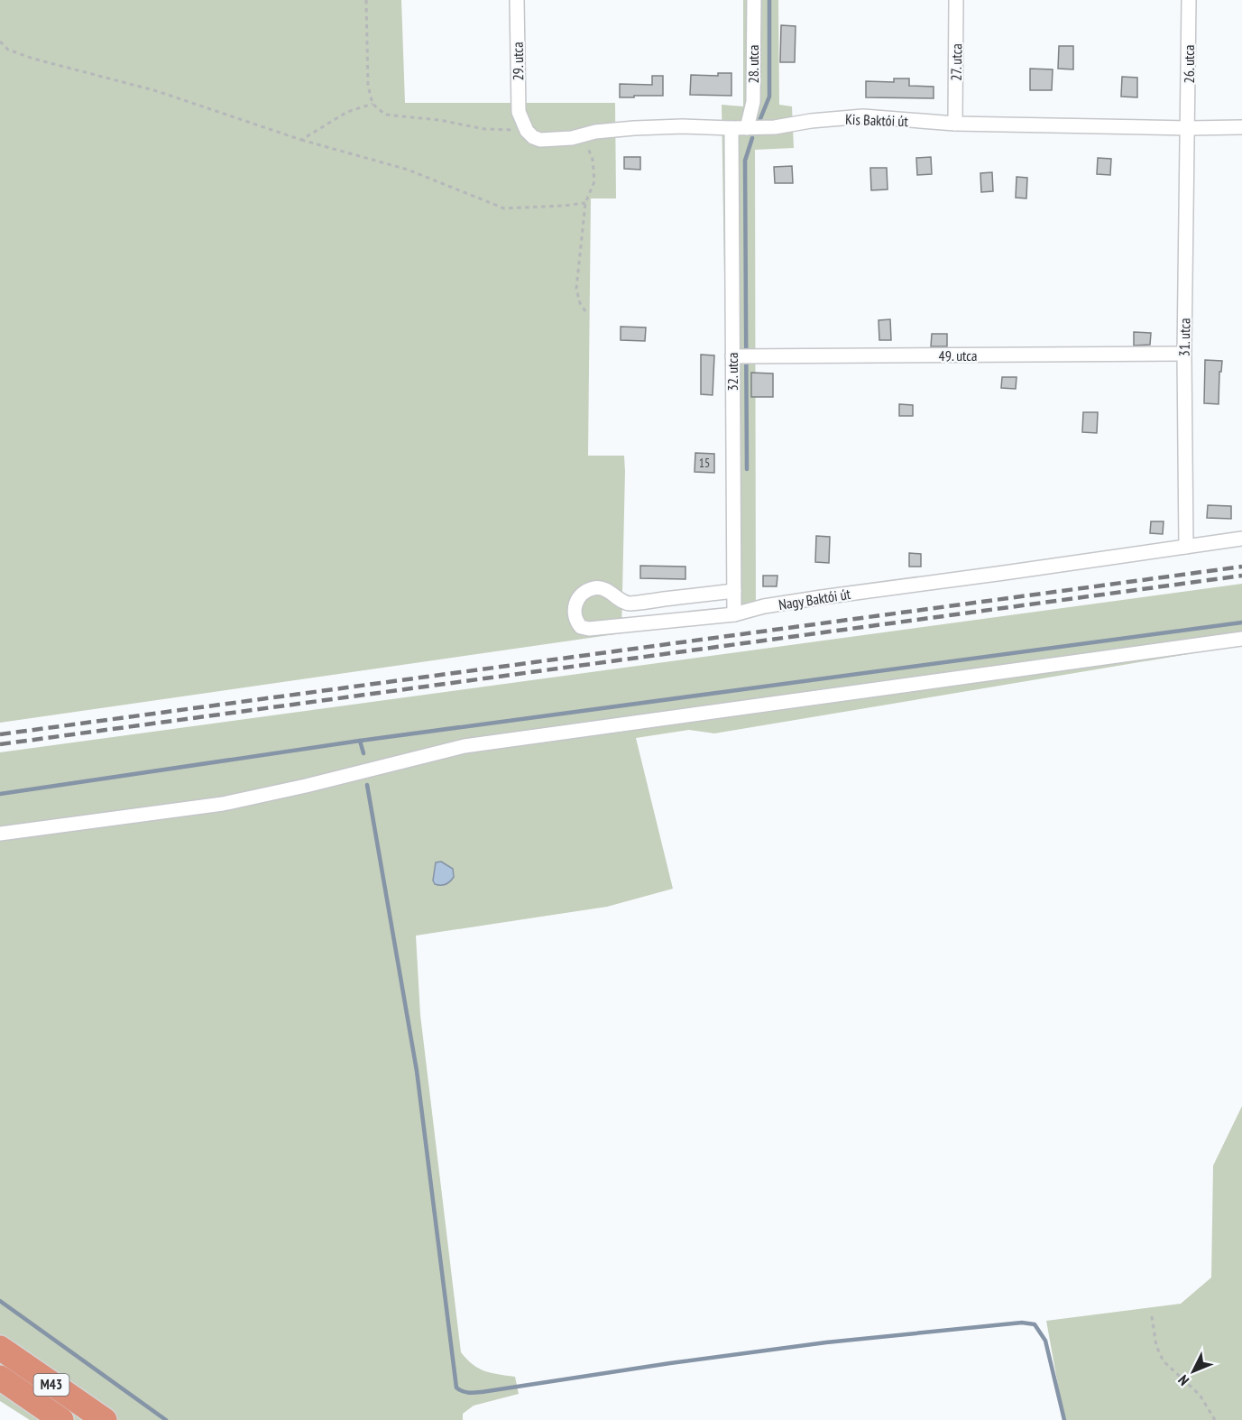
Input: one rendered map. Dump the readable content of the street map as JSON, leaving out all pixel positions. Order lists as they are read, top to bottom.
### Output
{
  "streets": {
    "highway": ["M43"],
    "street": [
      "29. utca",
      "27. utca",
      "28. utca",
      "26. utca",
      "Kis Baktói út",
      "31. utca",
      "49. utca",
      "32. utca",
      "Nagy Baktói út"
    ]
  },
  "crossings": [
    ["29. utca", "Kis Baktói út"],
    ["27. utca", "Kis Baktói út"],
    ["28. utca", "Kis Baktói út"],
    ["26. utca", "Kis Baktói út"],
    ["26. utca", "31. utca"],
    ["Kis Baktói út", "31. utca"],
    ["Kis Baktói út", "32. utca"],
    ["31. utca", "49. utca"],
    ["31. utca", "Nagy Baktói út"],
    ["49. utca", "32. utca"],
    ["32. utca", "Nagy Baktói út"]
  ],
  "house_numbers": ["15"],
  "north": "bottom left"
}
